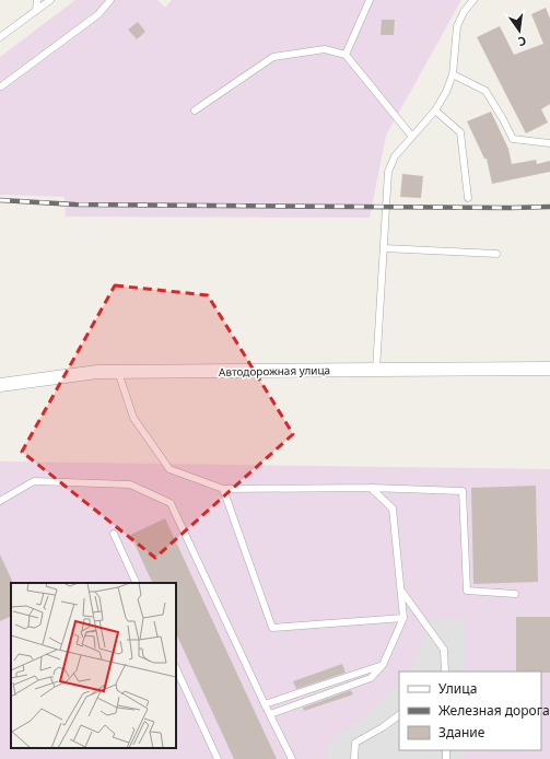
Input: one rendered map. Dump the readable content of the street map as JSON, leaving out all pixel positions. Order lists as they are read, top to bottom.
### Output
{
  "streets": {
    "street": ["Автодорожная улица"]
  },
  "legend": ["Улица", "Железная дорога", "Здание"],
  "north": "bottom"
}
